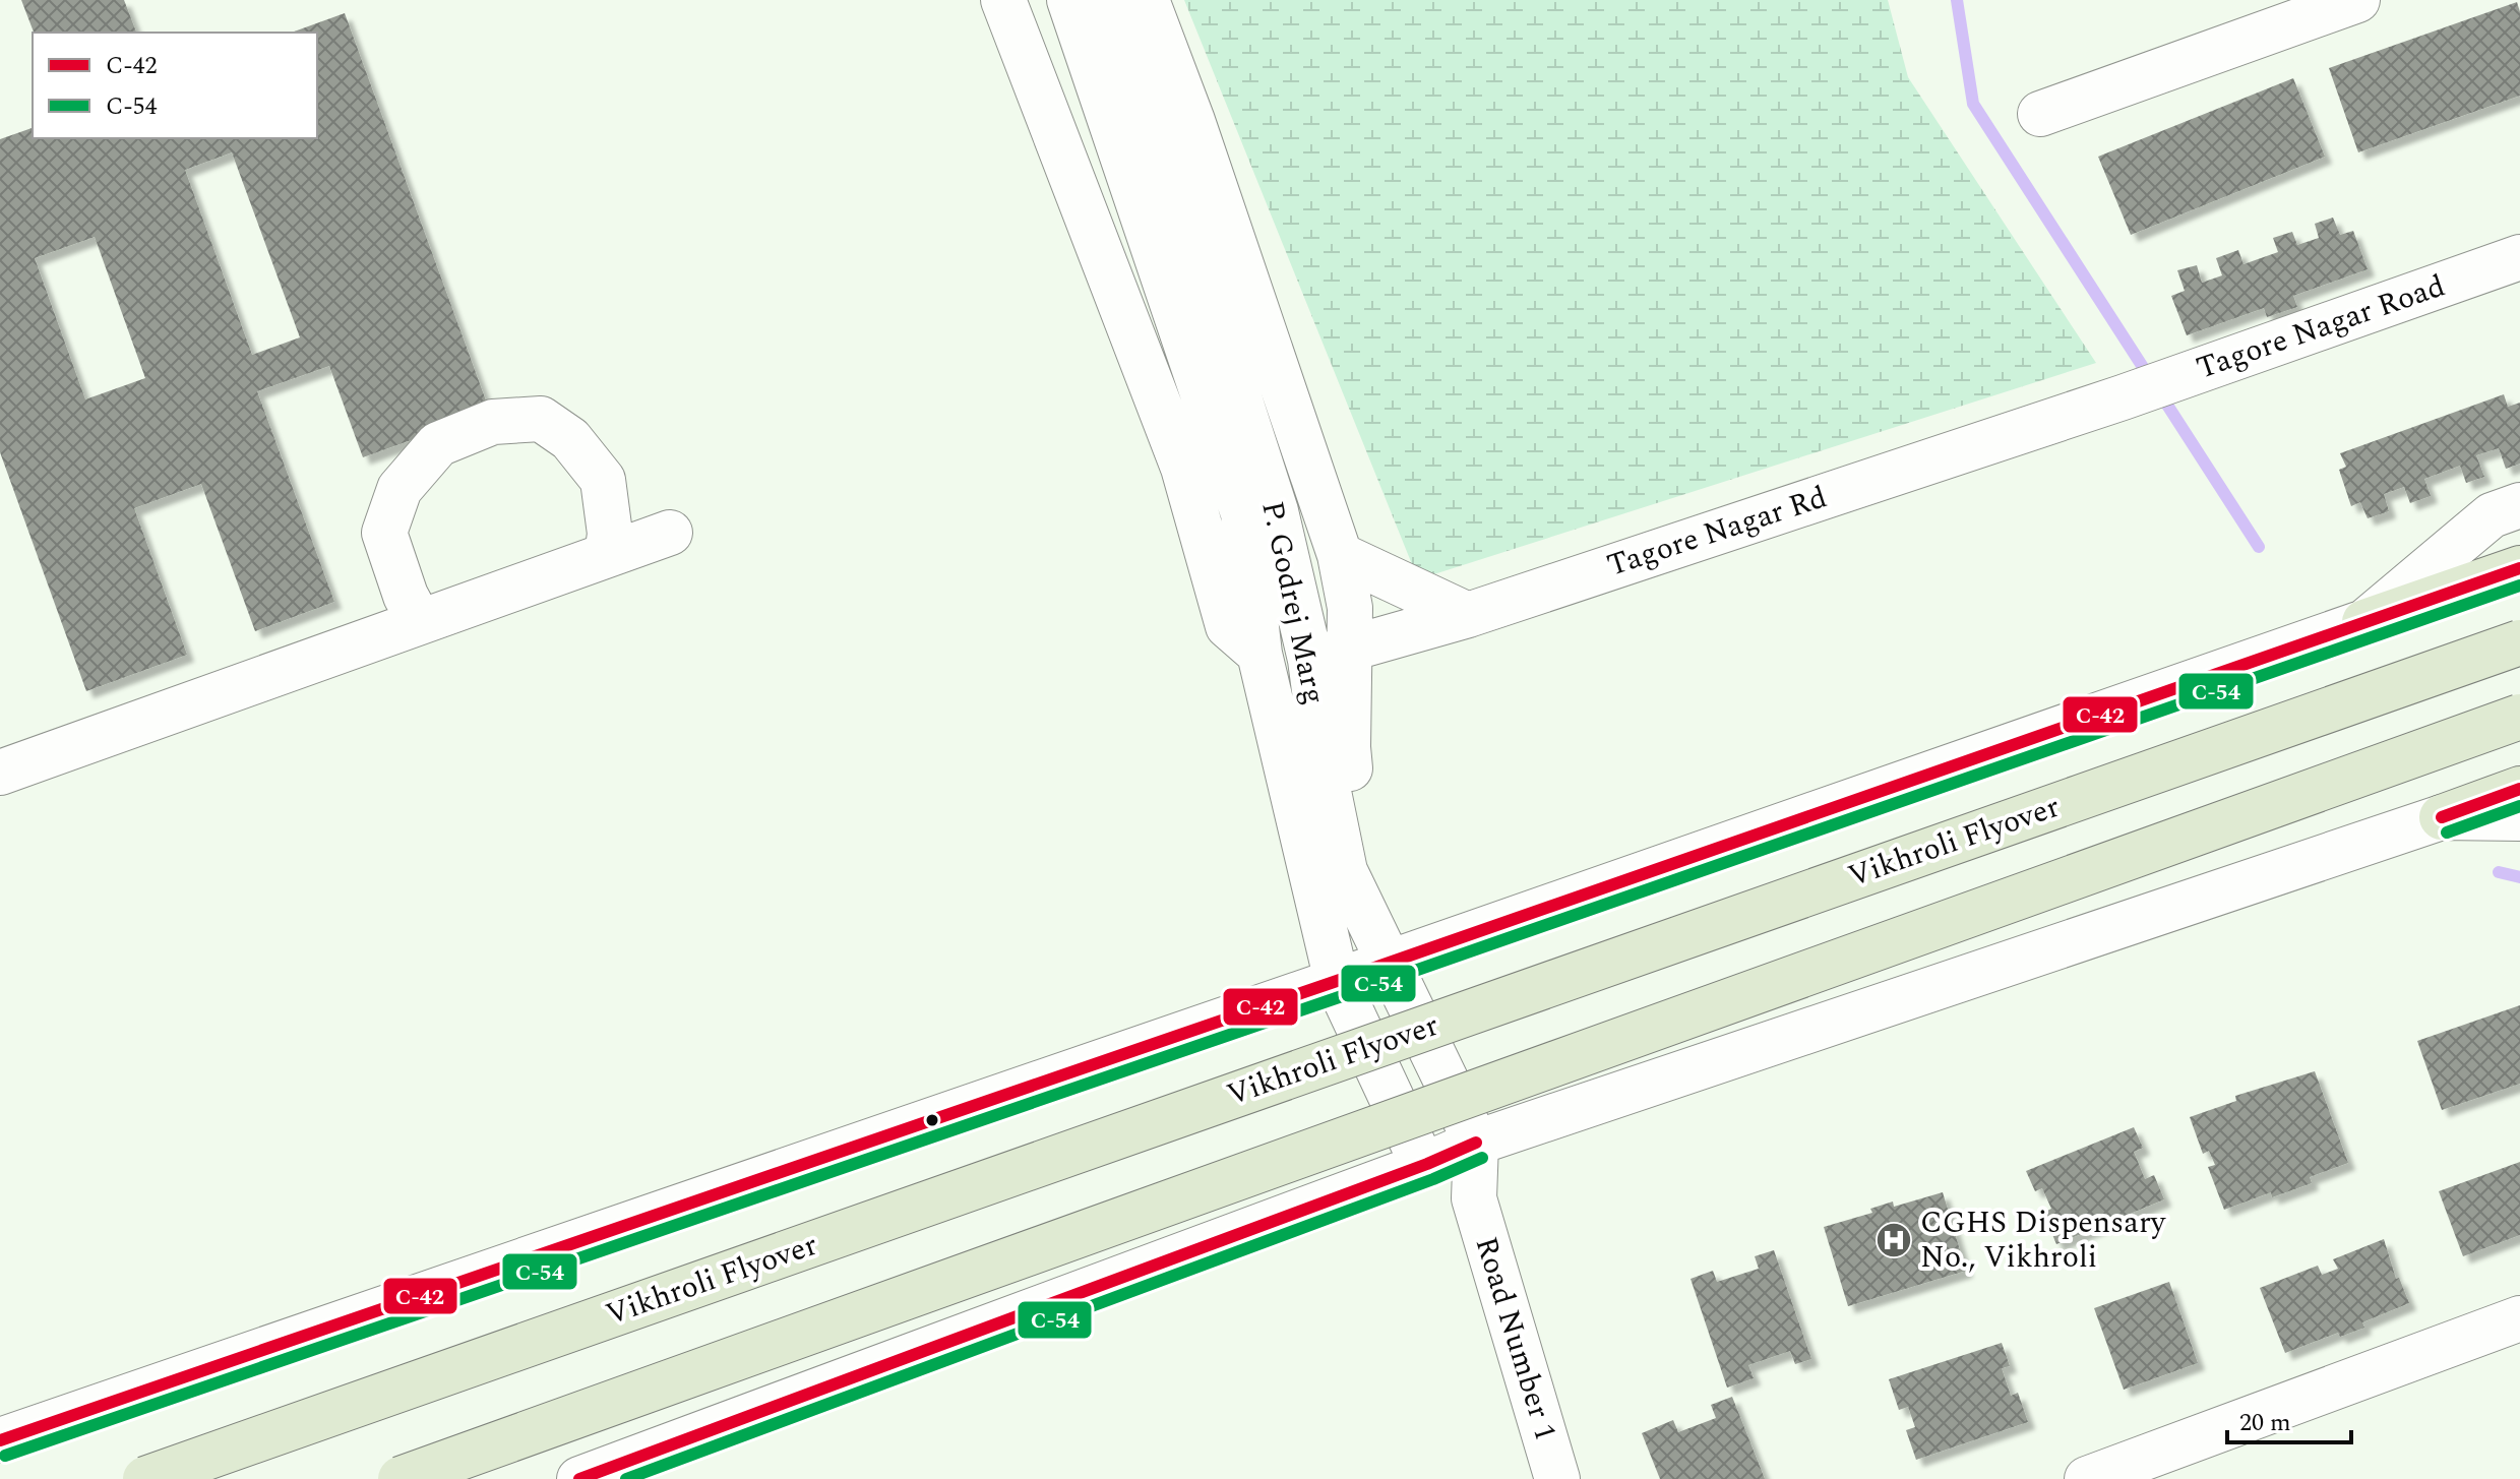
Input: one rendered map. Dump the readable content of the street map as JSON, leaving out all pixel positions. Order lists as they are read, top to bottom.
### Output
{
  "streets": {
    "highway": ["Vikhroli Flyover"],
    "street": [
      "Tagore Nagar Road",
      "Tagore Nagar Rd",
      "P. Godrej Marg",
      "Road Number 1"
    ]
  },
  "crossings": [
    ["Tagore Nagar Road", "Tagore Nagar Rd"],
    ["Tagore Nagar Rd", "P. Godrej Marg"],
    ["P. Godrej Marg", "Road Number 1"]
  ],
  "places": {
    "hospital": ["CGHS Dispensary No., Vikhroli"]
  },
  "lines": ["transit line C-42", "transit line C-54"],
  "legend": ["C-42", "C-54"],
  "scale_bar": "20 m"
}
